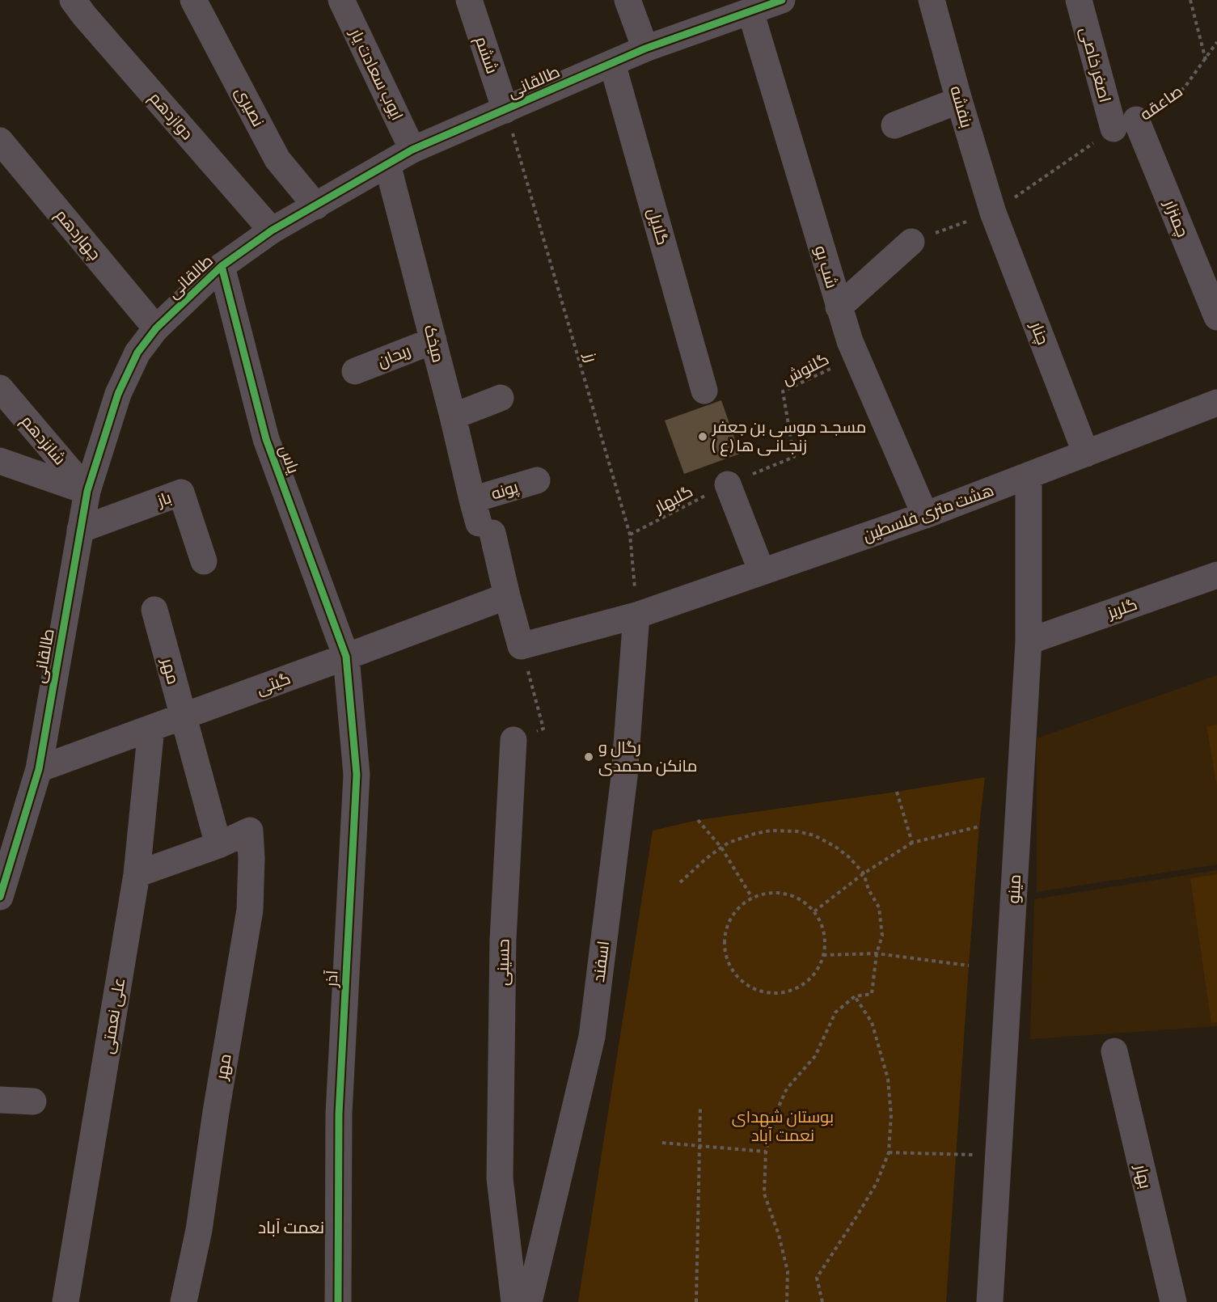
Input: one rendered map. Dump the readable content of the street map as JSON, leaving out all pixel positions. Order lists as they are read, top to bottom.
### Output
{
  "streets": {
    "street": [
      "ششم",
      "اصغر خاصی",
      "ایوب سعادت یار",
      "طالقانی",
      "نصیری",
      "بنفشه",
      "دوازدهم",
      "چمنزار",
      "گلایل",
      "چهاردهم",
      "شب بو",
      "چنار",
      "میخک",
      "ریحان",
      "شانزدهم",
      "یاس",
      "پونه",
      "باز",
      "هشت متری فلسطین",
      "گلریز",
      "مهر",
      "گیتی",
      "مینو",
      "اسفند",
      "حسینی",
      "آذر",
      "علی نعمتی",
      "بهار"
    ],
    "path": [
      "صاعقه",
      "رز",
      "گلنوش",
      "گلبهار"
    ]
  },
  "crossings": [
    ["ششم", "طالقانی"],
    ["ششم", "رز"],
    ["اصغر خاصی", "صاعقه"],
    ["اصغر خاصی", "چمنزار"],
    ["ایوب سعادت یار", "طالقانی"],
    ["طالقانی", "نصیری"],
    ["طالقانی", "دوازدهم"],
    ["طالقانی", "گلایل"],
    ["طالقانی", "چهاردهم"],
    ["طالقانی", "شب بو"],
    ["طالقانی", "میخک"],
    ["طالقانی", "رز"],
    ["طالقانی", "شانزدهم"],
    ["طالقانی", "یاس"],
    ["طالقانی", "باز"],
    ["طالقانی", "گیتی"],
    ["صاعقه", "چمنزار"],
    ["بنفشه", "چنار"],
    ["شب بو", "گلنوش"],
    ["شب بو", "هشت متری فلسطین"],
    ["چنار", "هشت متری فلسطین"],
    ["میخک", "ریحان"],
    ["میخک", "پونه"],
    ["میخک", "هشت متری فلسطین"],
    ["میخک", "گیتی"],
    ["رز", "گلبهار"],
    ["رز", "هشت متری فلسطین"],
    ["رز", "اسفند"],
    ["گلنوش", "گلبهار"],
    ["یاس", "گیتی"],
    ["یاس", "آذر"],
    ["هشت متری فلسطین", "مینو"],
    ["هشت متری فلسطین", "اسفند"],
    ["گلریز", "مینو"],
    ["مهر", "گیتی"],
    ["گیتی", "آذر"],
    ["گیتی", "علی نعمتی"]
  ],
  "districts": ["نعمت آباد"],
  "parks": ["بوستان شهدای نعمت آباد"],
  "places": ["مسجـد موسی بن جعفر ( ع) زنجـانـی ها", "رگال و مانکن محمدی"]
}
